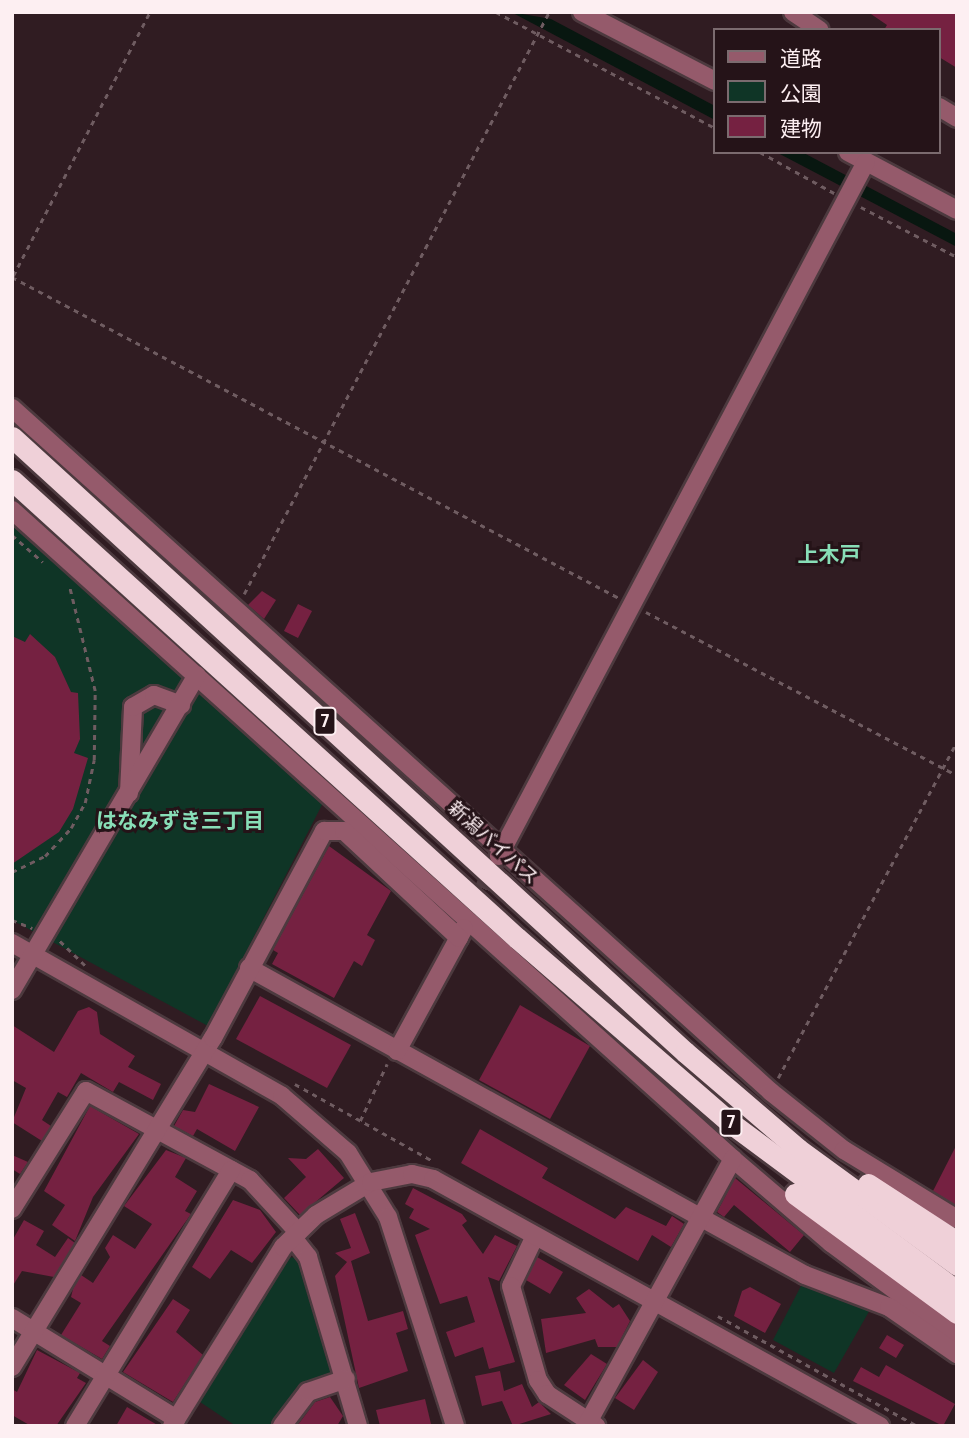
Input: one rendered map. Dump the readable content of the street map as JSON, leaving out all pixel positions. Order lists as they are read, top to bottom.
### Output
{
  "streets": {
    "highway": ["7", "新潟バイパス"]
  },
  "districts": ["上木戸", "はなみずき三丁目"],
  "legend": ["道路", "公園", "建物"]
}
